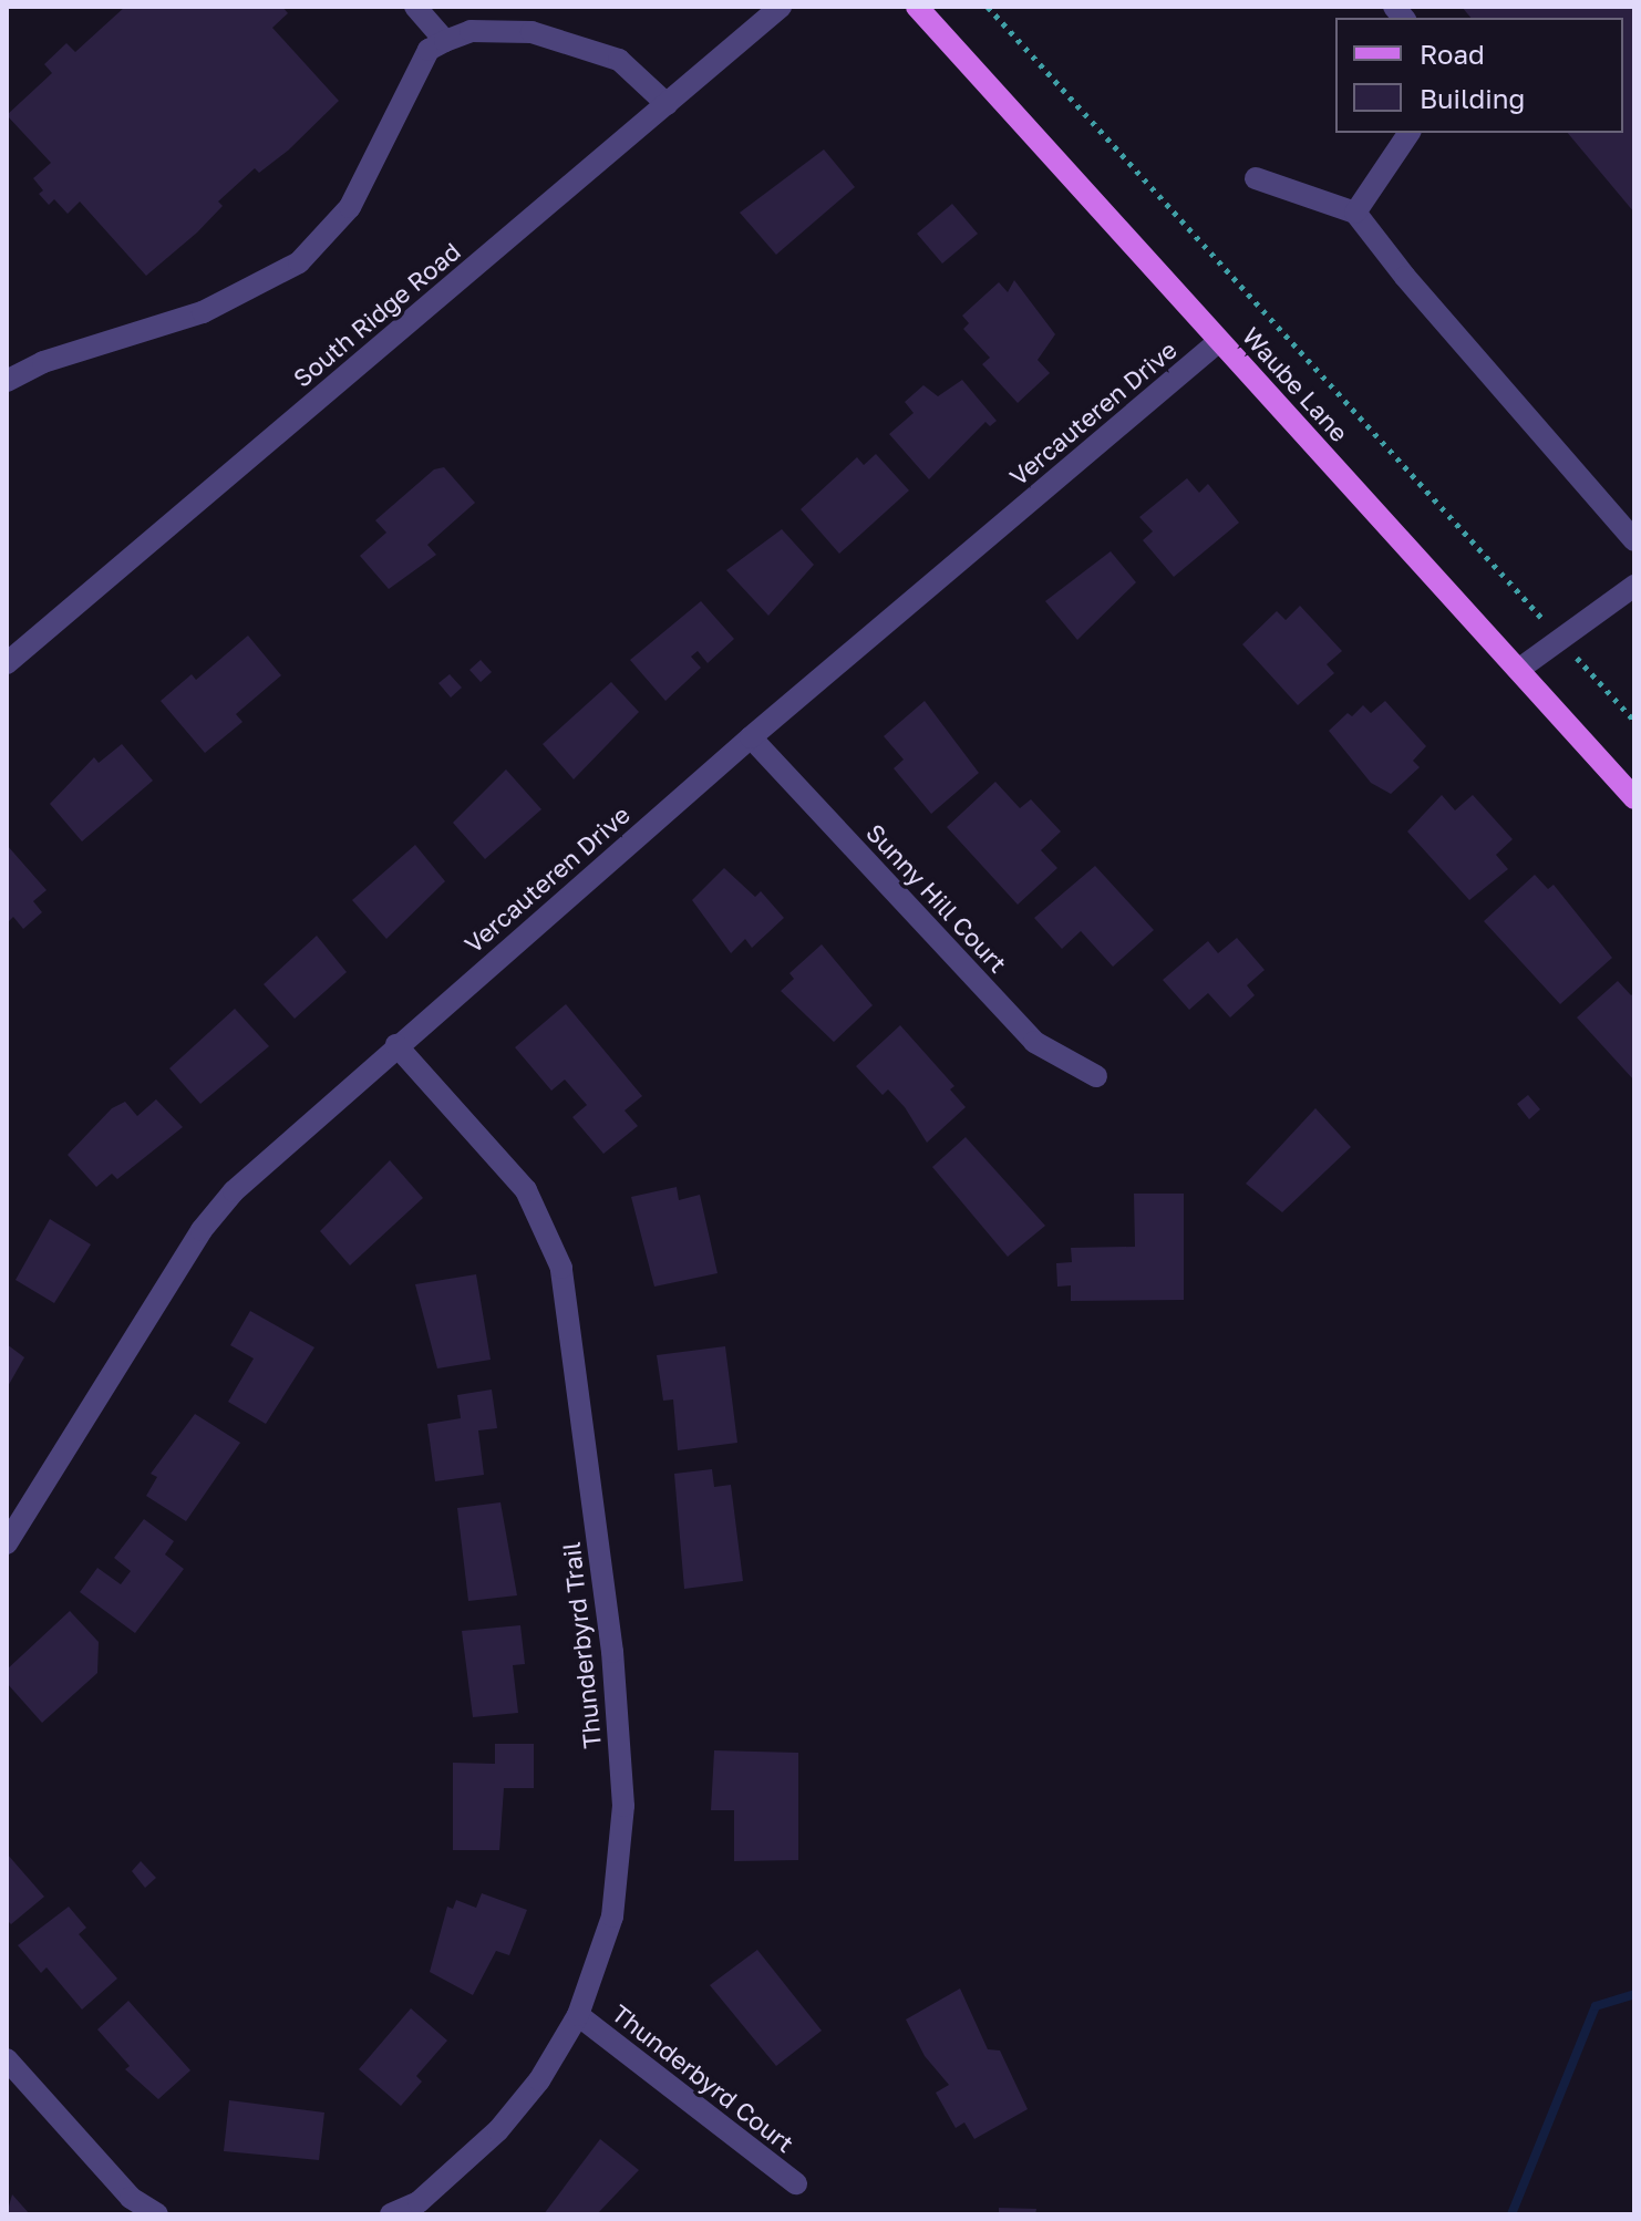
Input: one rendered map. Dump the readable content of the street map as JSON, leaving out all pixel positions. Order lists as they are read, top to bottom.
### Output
{
  "streets": {
    "main road": ["Waube Lane"],
    "street": [
      "South Ridge Road",
      "Vercauteren Drive",
      "Sunny Hill Court",
      "Thunderbyrd Trail",
      "Thunderbyrd Court"
    ]
  },
  "crossings": [
    ["Waube Lane", "Vercauteren Drive"],
    ["Vercauteren Drive", "Sunny Hill Court"],
    ["Vercauteren Drive", "Thunderbyrd Trail"],
    ["Thunderbyrd Trail", "Thunderbyrd Court"]
  ],
  "legend": ["Road", "Building"]
}
